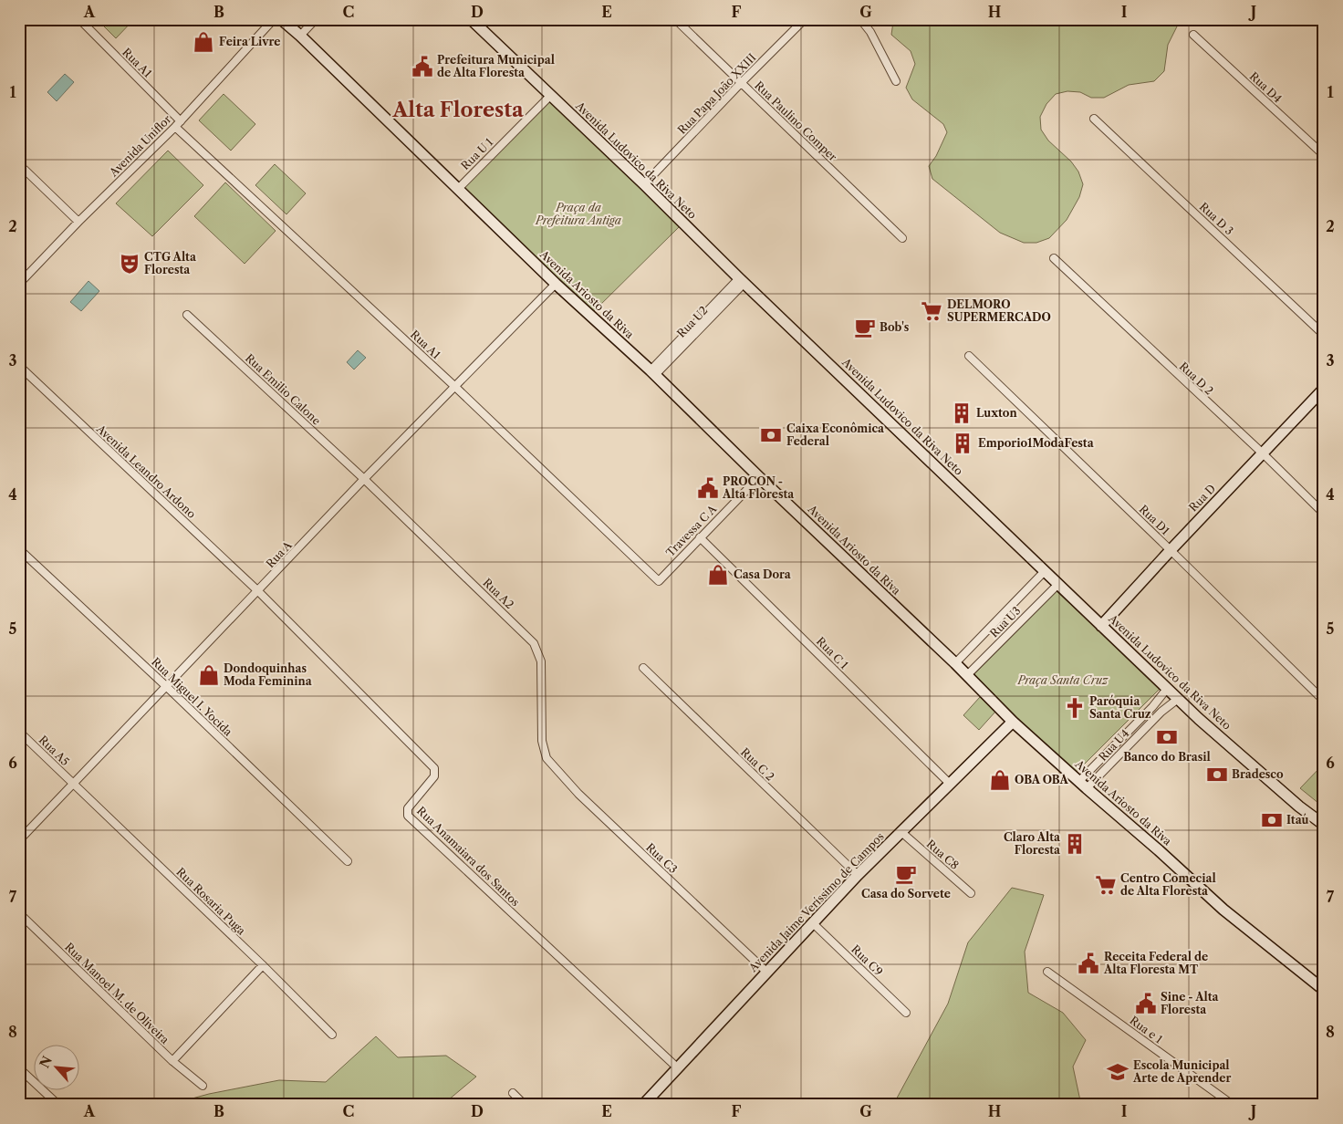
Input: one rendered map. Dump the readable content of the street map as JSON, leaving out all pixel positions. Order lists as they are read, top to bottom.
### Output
{
  "streets": {
    "street": [
      "Rua A1",
      "Rua D4",
      "Rua Papa João XXIII",
      "Rua Paulino Comper",
      "Avenida Uniflor",
      "Rua U 1",
      "Avenida Ludovico da Riva Neto",
      "Rua D 3",
      "Avenida Ariosto da Riva",
      "Rua U2",
      "Rua D 2",
      "Rua Emilio Calone",
      "Avenida Leandro Ardono",
      "Rua D",
      "Rua D1",
      "Travessa C A",
      "Rua A",
      "Rua A2",
      "Rua U3",
      "Rua C 1",
      "Rua Miguel I. Yocida",
      "Rua U4",
      "Rua A5",
      "Rua C 2",
      "Rua C8",
      "Rua Anamaiara dos Santos",
      "Rua C3",
      "Rua Rosaria Puga",
      "Avenida Jaime Veríssimo de Campos",
      "Rua C9",
      "Rua Manoel M. de Oliveira",
      "Rua e 1"
    ]
  },
  "crossings": [
    ["Rua A1", "Avenida Uniflor"],
    ["Rua A1", "Travessa C A"],
    ["Rua A1", "Rua A"],
    ["Rua Papa João XXIII", "Rua Paulino Comper"],
    ["Rua Papa João XXIII", "Avenida Ludovico da Riva Neto"],
    ["Rua U 1", "Avenida Ludovico da Riva Neto"],
    ["Rua U 1", "Avenida Ariosto da Riva"],
    ["Avenida Ludovico da Riva Neto", "Rua U2"],
    ["Avenida Ludovico da Riva Neto", "Rua D"],
    ["Avenida Ludovico da Riva Neto", "Rua U3"],
    ["Avenida Ludovico da Riva Neto", "Rua U4"],
    ["Avenida Ariosto da Riva", "Rua U2"],
    ["Avenida Ariosto da Riva", "Travessa C A"],
    ["Avenida Ariosto da Riva", "Rua A"],
    ["Avenida Ariosto da Riva", "Rua U3"],
    ["Avenida Ariosto da Riva", "Rua U4"],
    ["Avenida Ariosto da Riva", "Avenida Jaime Veríssimo de Campos"],
    ["Rua D 2", "Rua D"],
    ["Rua Emilio Calone", "Rua A"],
    ["Rua Emilio Calone", "Rua A2"],
    ["Avenida Leandro Ardono", "Rua A"],
    ["Avenida Leandro Ardono", "Rua Anamaiara dos Santos"],
    ["Rua D", "Rua D1"],
    ["Travessa C A", "Rua C 1"],
    ["Rua A", "Rua A2"],
    ["Rua A", "Rua Miguel I. Yocida"],
    ["Rua A", "Rua A5"],
    ["Rua A", "Rua Anamaiara dos Santos"],
    ["Rua A", "Rua Rosaria Puga"],
    ["Rua A2", "Rua C3"],
    ["Rua C 1", "Avenida Jaime Veríssimo de Campos"],
    ["Rua A5", "Rua Rosaria Puga"],
    ["Rua C 2", "Avenida Jaime Veríssimo de Campos"],
    ["Rua C8", "Avenida Jaime Veríssimo de Campos"],
    ["Rua Anamaiara dos Santos", "Avenida Jaime Veríssimo de Campos"],
    ["Rua C3", "Avenida Jaime Veríssimo de Campos"],
    ["Avenida Jaime Veríssimo de Campos", "Rua C9"]
  ],
  "districts": ["Alta Floresta"],
  "parks": ["Praça da Prefeitura Antiga", "Praça Santa Cruz"],
  "places": {
    "shop": [
      "Feira Livre",
      "Casa Dora",
      "Dondoquinhas Moda Feminina",
      "OBA OBA"
    ],
    "public building": [
      "Prefeitura Municipal de Alta Floresta",
      "PROCON - Alta Floresta",
      "Receita Federal de Alta Floresta MT",
      "Sine - Alta Floresta"
    ],
    "theatre": ["CTG Alta Floresta"],
    "supermarket": ["DELMORO SUPERMERCADO", "Centro Comecial de Alta Floresta"],
    "cafe": ["Bob's", "Casa do Sorvete"],
    "building": ["Luxton", "Emporio1ModaFesta", "Claro Alta Floresta"],
    "bank": [
      "Caixa Econômica Federal",
      "Banco do Brasil",
      "Bradesco",
      "Itaú"
    ],
    "church": ["Paróquia Santa Cruz"],
    "school or university": ["Escola Municipal Arte de Aprender"]
  },
  "north": "top left",
  "grid": {
    "columns": [
      "A",
      "B",
      "C",
      "D",
      "E",
      "F",
      "G",
      "H",
      "I",
      "J"
    ],
    "rows": [
      "1",
      "2",
      "3",
      "4",
      "5",
      "6",
      "7",
      "8"
    ]
  }
}
